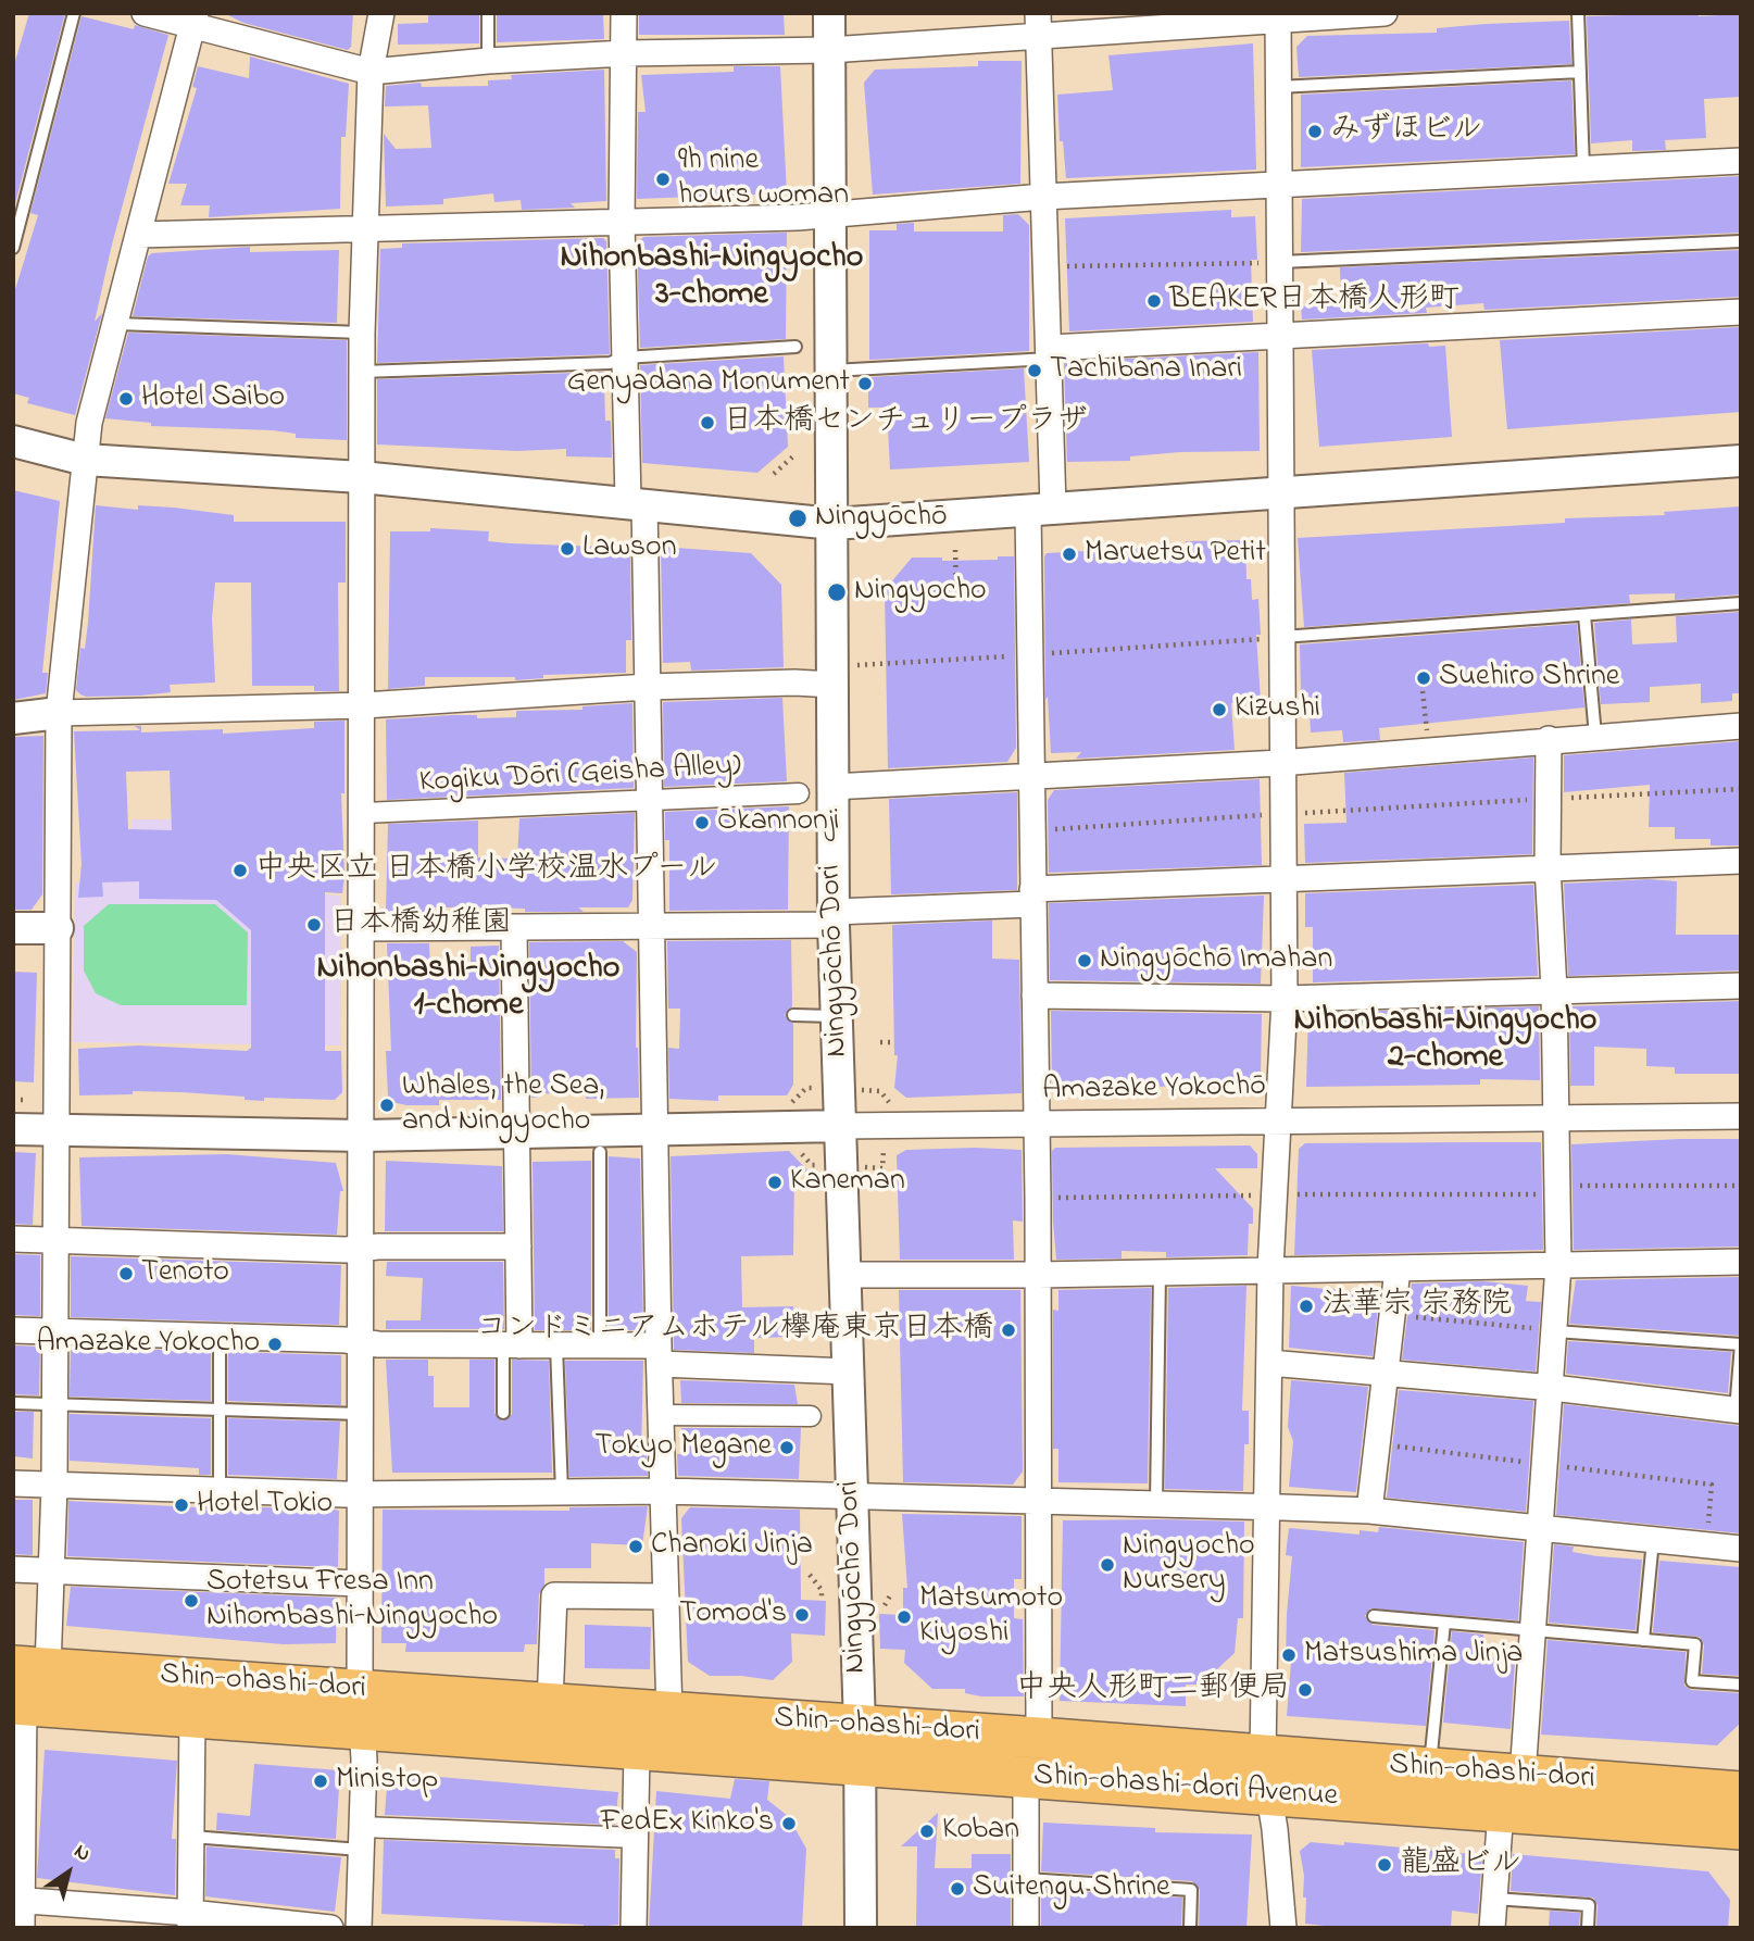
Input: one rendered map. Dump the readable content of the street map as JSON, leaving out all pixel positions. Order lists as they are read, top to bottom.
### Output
{
  "streets": {
    "main road": ["Shin-ohashi-dori", "Shin-ohashi-dori Avenue"],
    "street": ["Kogiku Dōri (Geisha Alley)", "Ningyōchō Dori", "Amazake Yokochō"]
  },
  "crossings": [
    ["Ningyōchō Dori", "Amazake Yokochō"],
    ["Ningyōchō Dori", "Shin-ohashi-dori"],
    ["Ningyōchō Dori", "Shin-ohashi-dori Avenue"],
    ["Shin-ohashi-dori", "Shin-ohashi-dori Avenue"]
  ],
  "districts": ["Nihonbashi-Ningyocho 3-chome", "Nihonbashi-Ningyocho 1-chome", "Nihonbashi-Ningyocho 2-chome"],
  "places": [
    "みずほビル",
    "9h nine hours woman",
    "BEAKER日本橋人形町",
    "Tachibana Inari",
    "Genyadana Monument",
    "Hotel Saibo",
    "日本橋センチュリープラザ",
    "Ningyōchō",
    "Lawson",
    "Maruetsu Petit",
    "Ningyocho",
    "Suehiro Shrine",
    "Kizushi",
    "Ōkannonji",
    "中央区立 日本橋小学校温水プール",
    "日本橋幼稚園",
    "Ningyōchō Imahan",
    "Whales, the Sea, and Ningyocho",
    "Kaneman",
    "Tenoto",
    "法華宗 宗務院",
    "コンドミニアムホテル欅庵東京日本橋",
    "Amazake Yokocho",
    "Tokyo Megane",
    "Hotel Tokio",
    "Chanoki Jinja",
    "Ningyocho Nursery",
    "Sotetsu Fresa Inn Nihombashi-Ningyocho",
    "Tomod's",
    "Matsumoto Kiyoshi",
    "Matsushima Jinja",
    "中央人形町二郵便局",
    "Ministop",
    "FedEx Kinko's",
    "Koban",
    "龍盛ビル",
    "Suitengu Shrine"
  ],
  "north": "top right"
}
